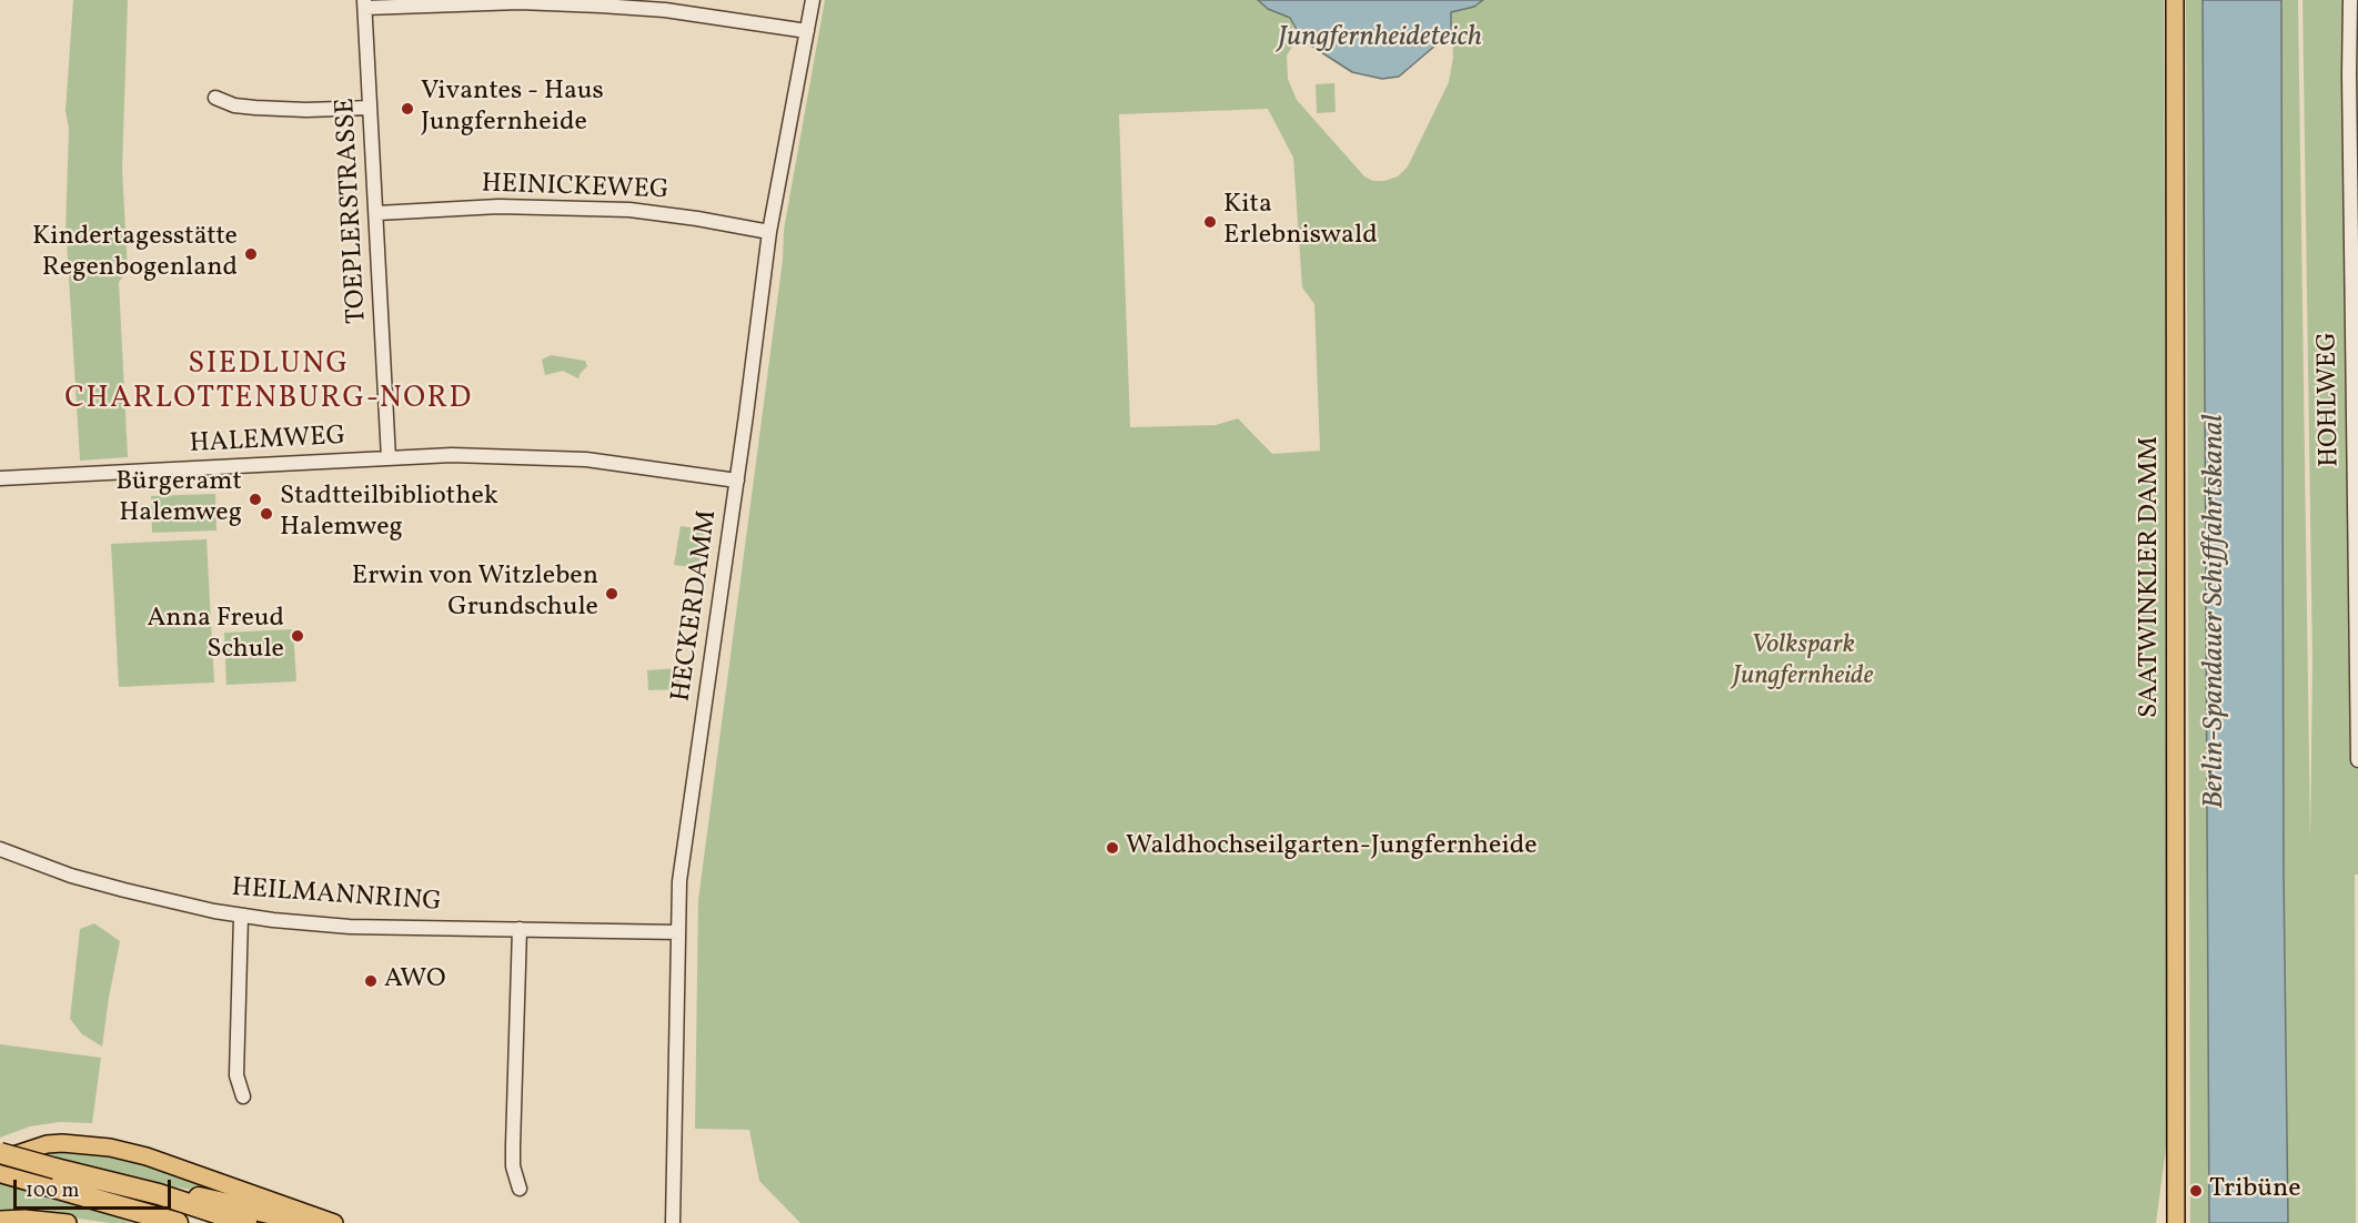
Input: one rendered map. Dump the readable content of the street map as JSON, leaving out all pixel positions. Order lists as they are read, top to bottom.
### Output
{
  "streets": {
    "main road": ["SAATWINKLER DAMM"],
    "street": [
      "HEINICKEWEG",
      "TOEPLERSTRASSE",
      "HOHLWEG",
      "HALEMWEG",
      "HECKERDAMM",
      "HEILMANNRING"
    ]
  },
  "crossings": [
    ["HEINICKEWEG", "TOEPLERSTRASSE"],
    ["HEINICKEWEG", "HECKERDAMM"],
    ["TOEPLERSTRASSE", "HALEMWEG"],
    ["HALEMWEG", "HECKERDAMM"],
    ["HECKERDAMM", "HEILMANNRING"]
  ],
  "districts": ["SIEDLUNG CHARLOTTENBURG-NORD"],
  "water": ["Jungfernheideteich", "Berlin-Spandauer Schifffahrtskanal"],
  "parks": ["Volkspark Jungfernheide"],
  "places": [
    "Vivantes - Haus Jungfernheide",
    "Kita Erlebniswald",
    "Kindertagesstätte Regenbogenland",
    "Bürgeramt Halemweg",
    "Stadtteilbibliothek Halemweg",
    "Erwin von Witzleben Grundschule",
    "Anna Freud Schule",
    "Waldhochseilgarten-Jungfernheide",
    "AWO",
    "Tribüne"
  ],
  "scale_bar": "100 m"
}
